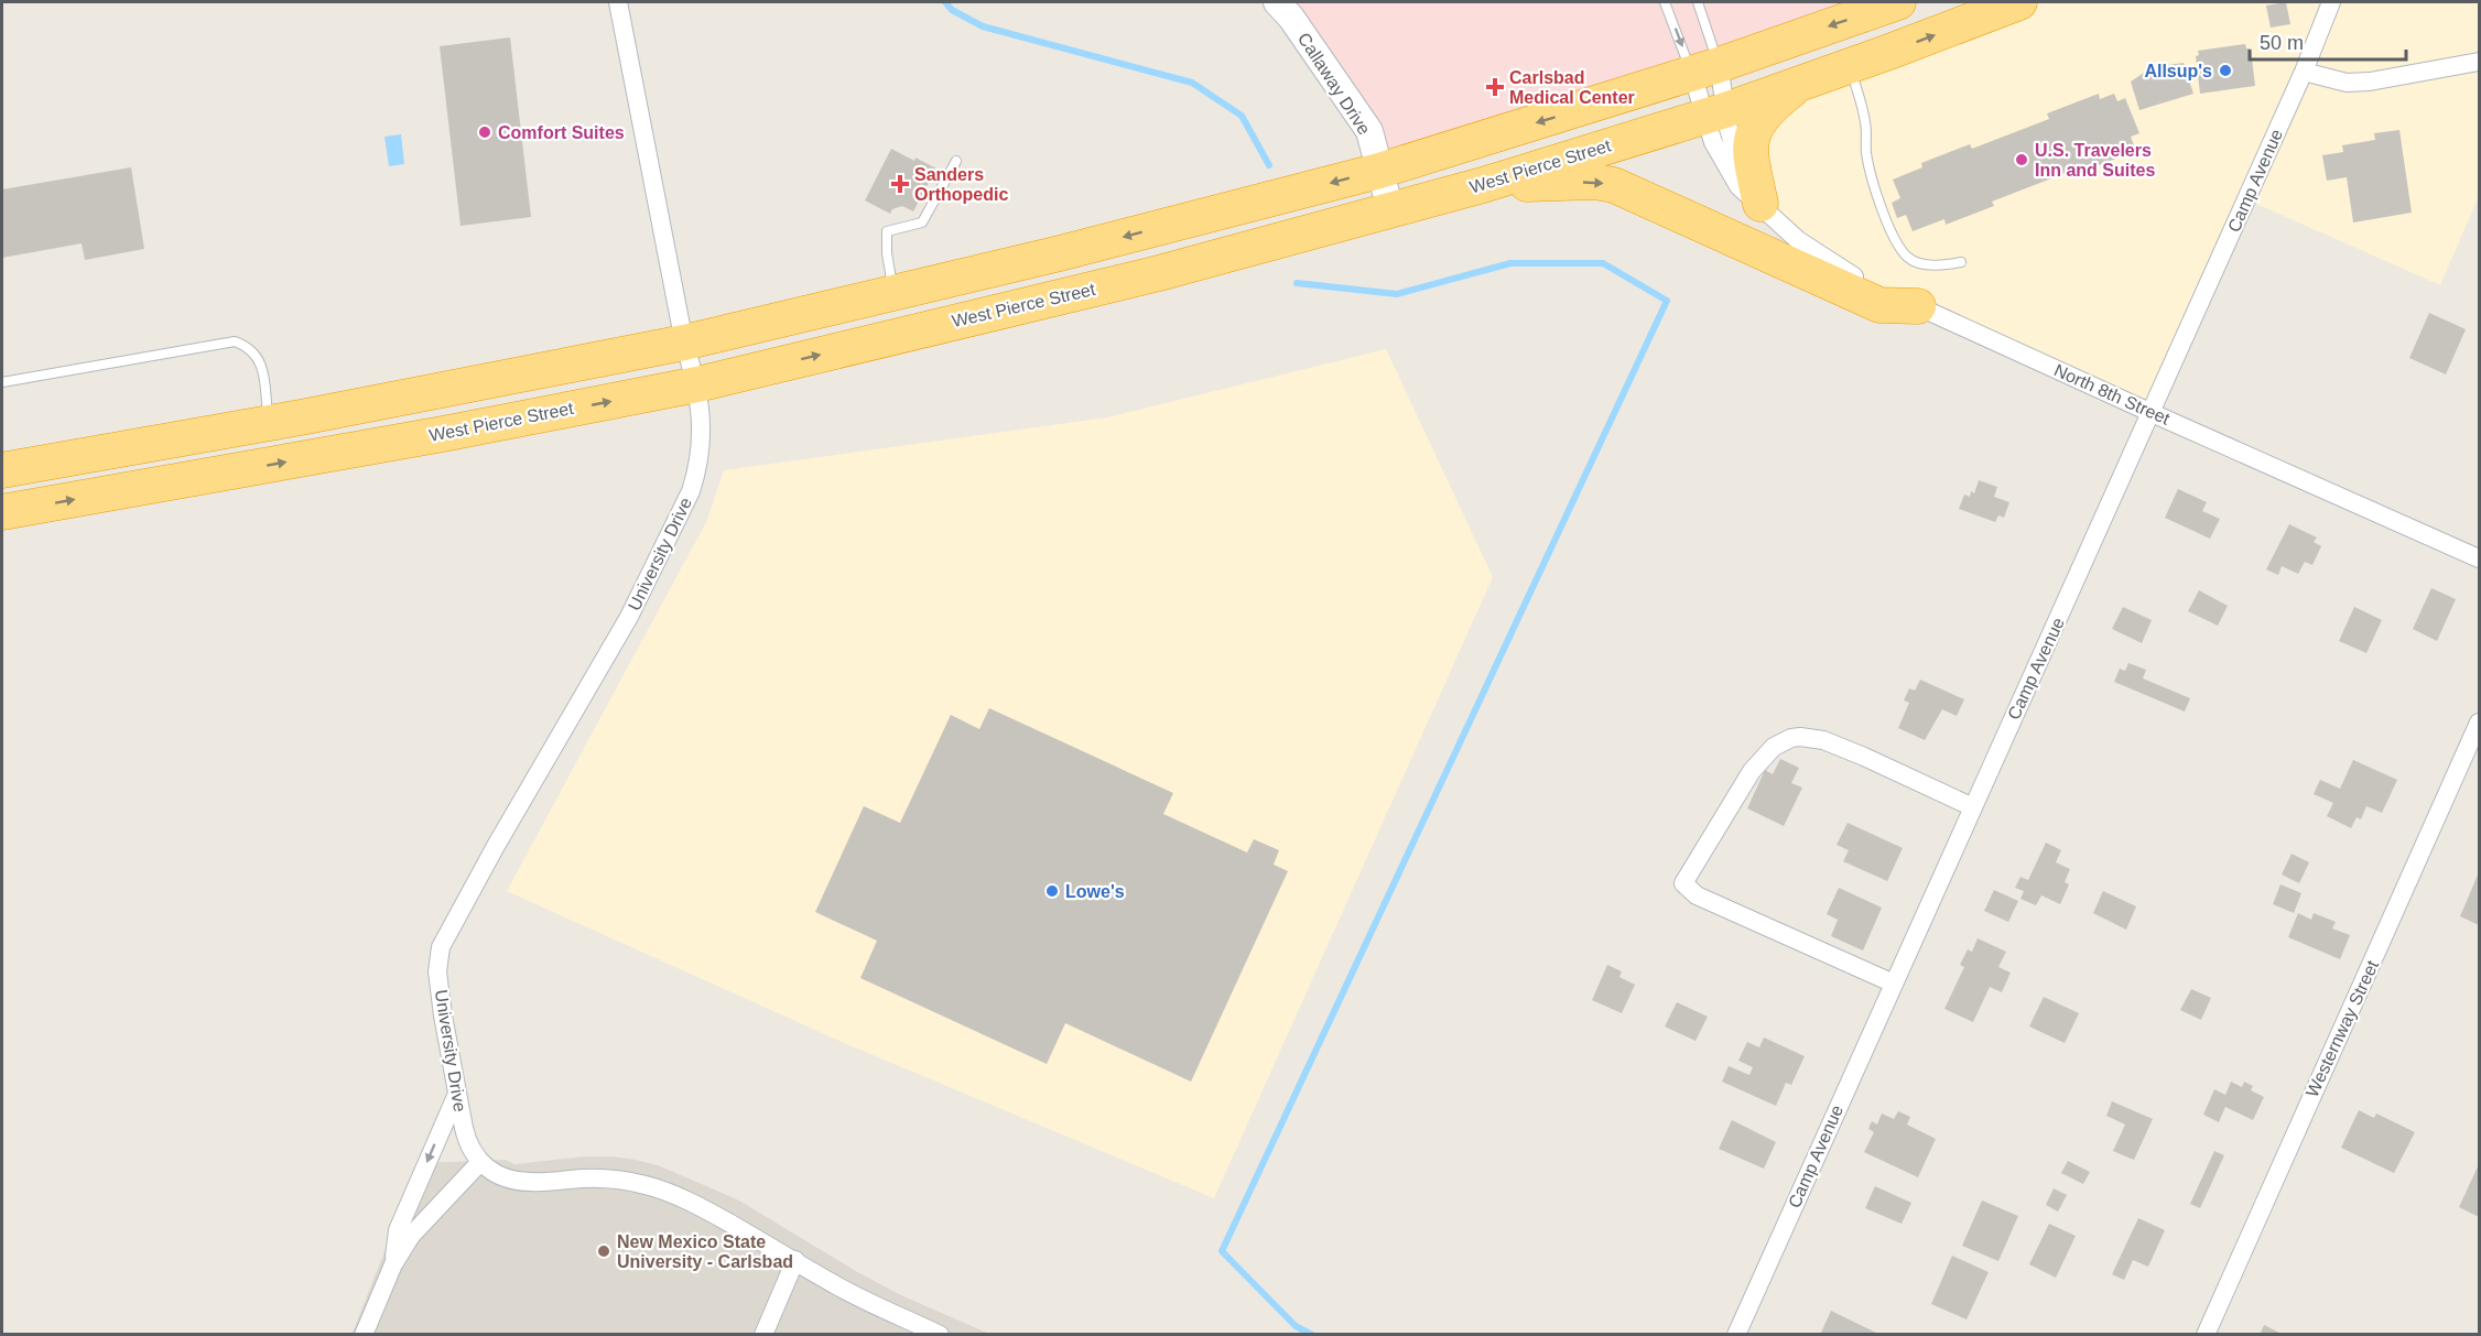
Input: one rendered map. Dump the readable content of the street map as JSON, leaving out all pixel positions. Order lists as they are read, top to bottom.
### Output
{
  "streets": {
    "highway": ["West Pierce Street"],
    "street": [
      "Callaway Drive",
      "Camp Avenue",
      "North 8th Street",
      "University Drive",
      "Westernway Street"
    ]
  },
  "crossings": [
    ["Callaway Drive", "West Pierce Street"],
    ["West Pierce Street", "North 8th Street"],
    ["West Pierce Street", "University Drive"],
    ["Camp Avenue", "North 8th Street"]
  ],
  "places": {
    "other": [
      "Allsup's",
      "Comfort Suites",
      "U.S. Travelers Inn and Suites",
      "Lowe's",
      "New Mexico State University - Carlsbad"
    ],
    "health": ["Carlsbad Medical Center", "Sanders Orthopedic"]
  },
  "scale_bar": "50 m"
}
